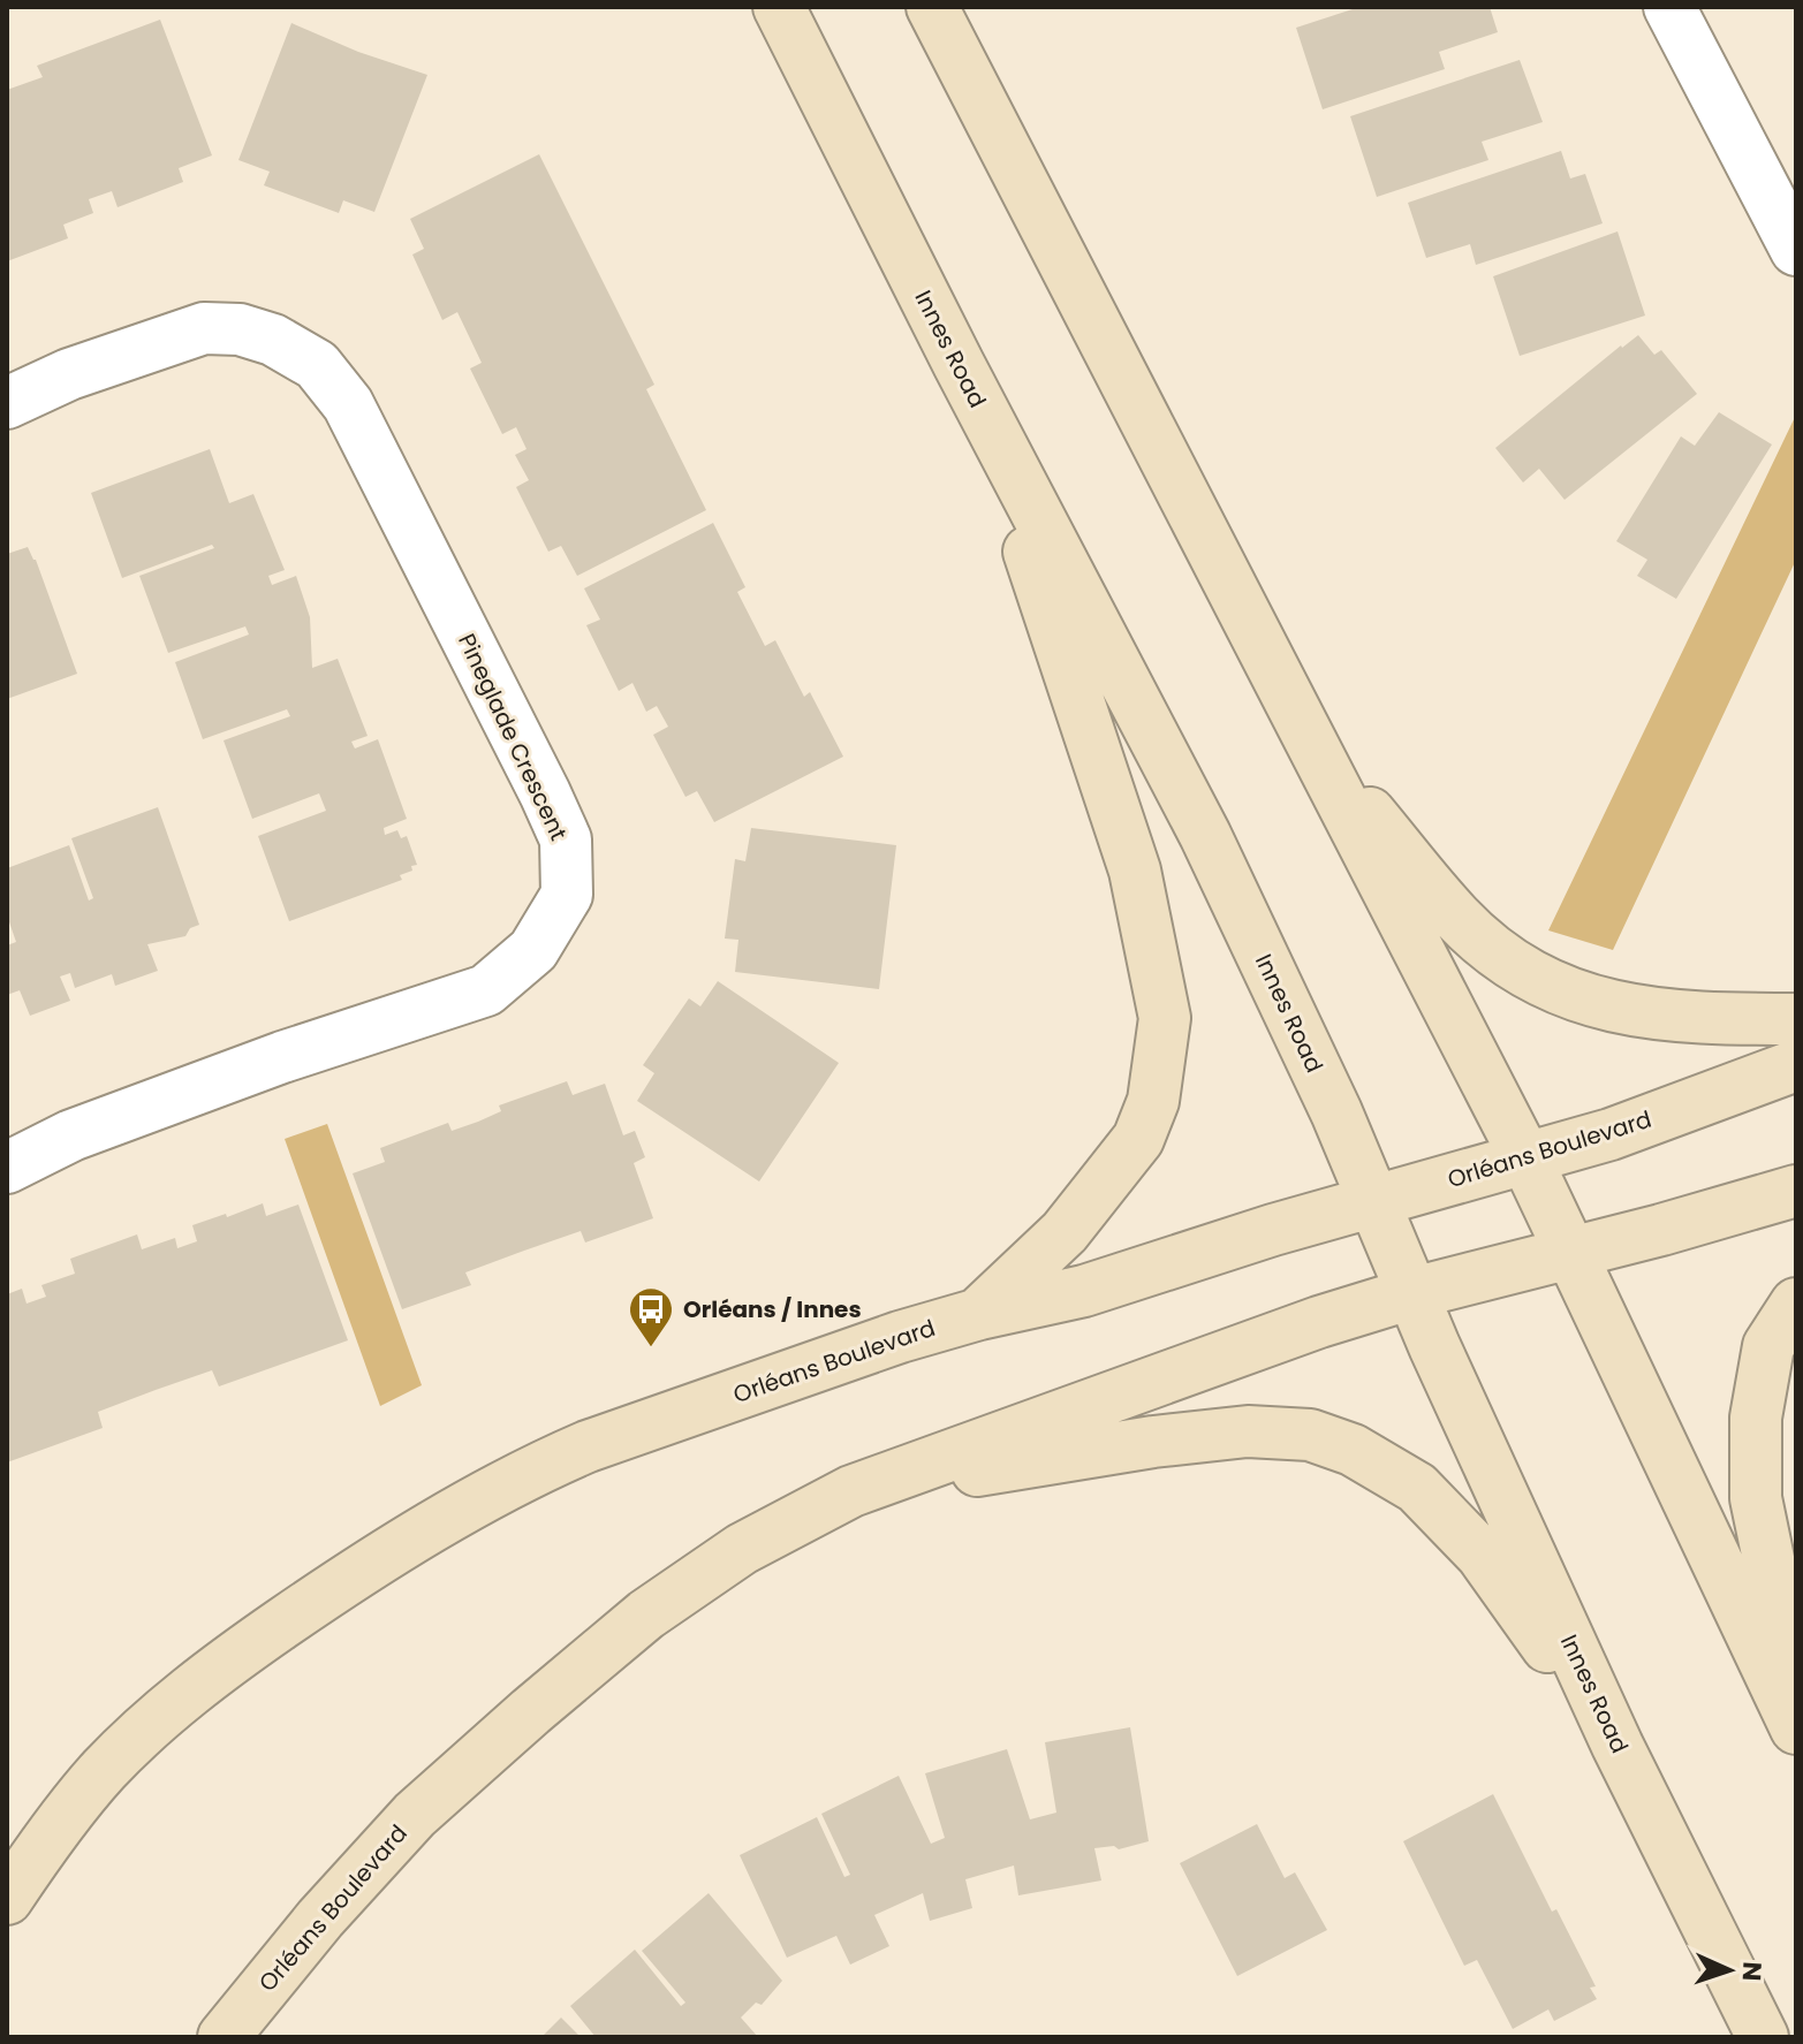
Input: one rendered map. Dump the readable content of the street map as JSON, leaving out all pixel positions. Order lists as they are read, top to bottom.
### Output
{
  "streets": {
    "main road": ["Innes Road", "Orléans Boulevard"],
    "street": ["Pineglade Crescent"]
  },
  "crossings": [
    ["Innes Road", "Orléans Boulevard"]
  ],
  "places": {
    "bus stop": ["Orléans / Innes"]
  },
  "north": "right"
}
